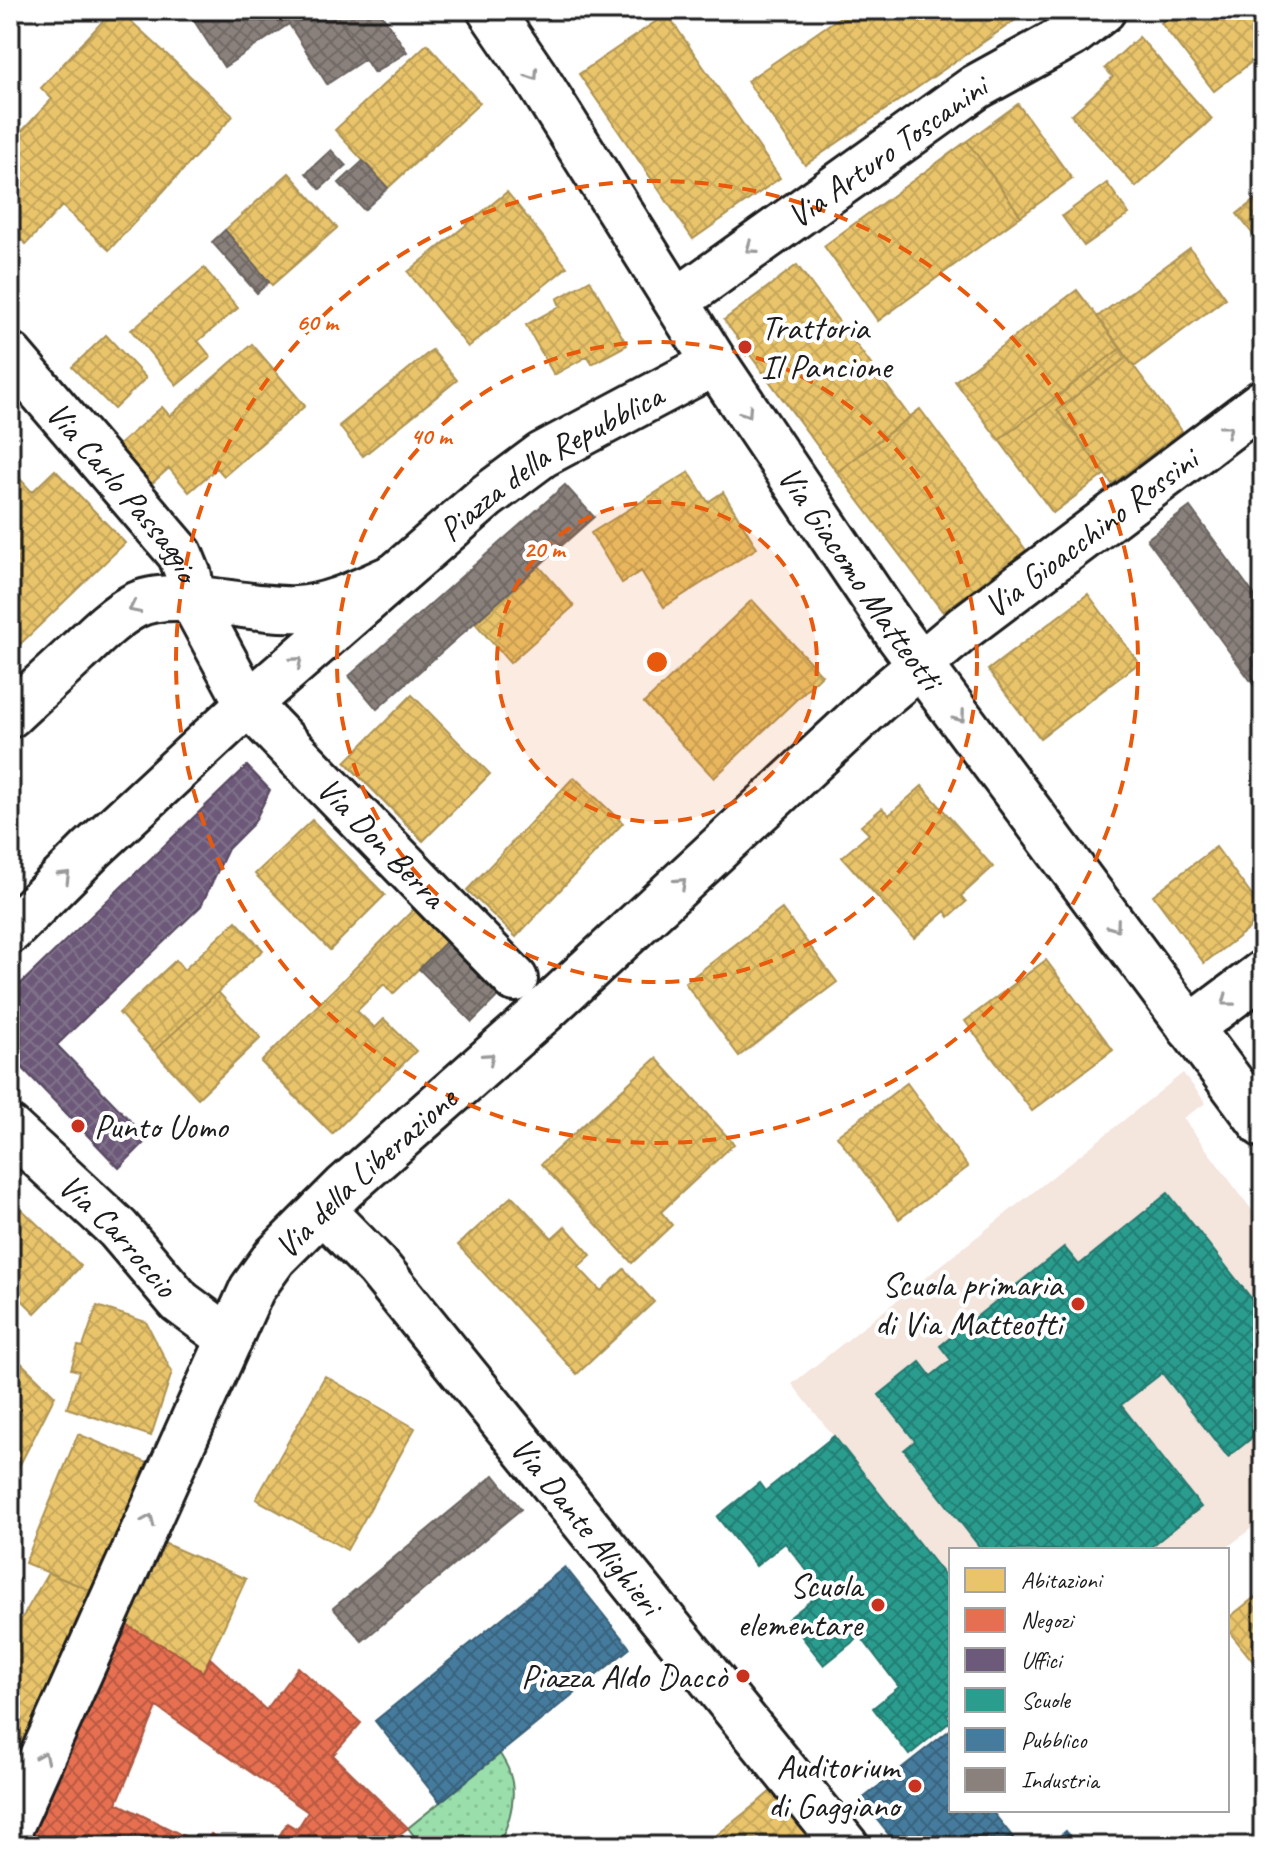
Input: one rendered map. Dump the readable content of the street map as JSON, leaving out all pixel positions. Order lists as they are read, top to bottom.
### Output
{
  "streets": {
    "street": [
      "Via Arturo Toscanini",
      "Piazza della Repubblica",
      "Via Carlo Passaggio",
      "Via Gioacchino Rossini",
      "Via Giacomo Matteotti",
      "Via Don Berra",
      "Via della Liberazione",
      "Via Carroccio",
      "Via Dante Alighieri"
    ]
  },
  "crossings": [
    ["Via Arturo Toscanini", "Via Giacomo Matteotti"],
    ["Piazza della Repubblica", "Via Carlo Passaggio"],
    ["Piazza della Repubblica", "Via Giacomo Matteotti"],
    ["Piazza della Repubblica", "Via Don Berra"],
    ["Via Gioacchino Rossini", "Via Giacomo Matteotti"],
    ["Via Gioacchino Rossini", "Via della Liberazione"],
    ["Via Giacomo Matteotti", "Via della Liberazione"],
    ["Via della Liberazione", "Via Carroccio"],
    ["Via della Liberazione", "Via Dante Alighieri"]
  ],
  "one_way": [
    "Via Arturo Toscanini",
    "Via Gioacchino Rossini",
    "Via Giacomo Matteotti",
    "Via della Liberazione"
  ],
  "places": [
    "Trattoria Il Pancione",
    "Punto Uomo",
    "Scuola primaria di Via Matteotti",
    "Scuola elementare",
    "Piazza Aldo Daccò",
    "Auditorium di Gaggiano"
  ],
  "legend": [
    "Abitazioni",
    "Negozi",
    "Uffici",
    "Scuole",
    "Pubblico",
    "Industria"
  ],
  "rings": ["60 m", "40 m", "20 m"]
}
